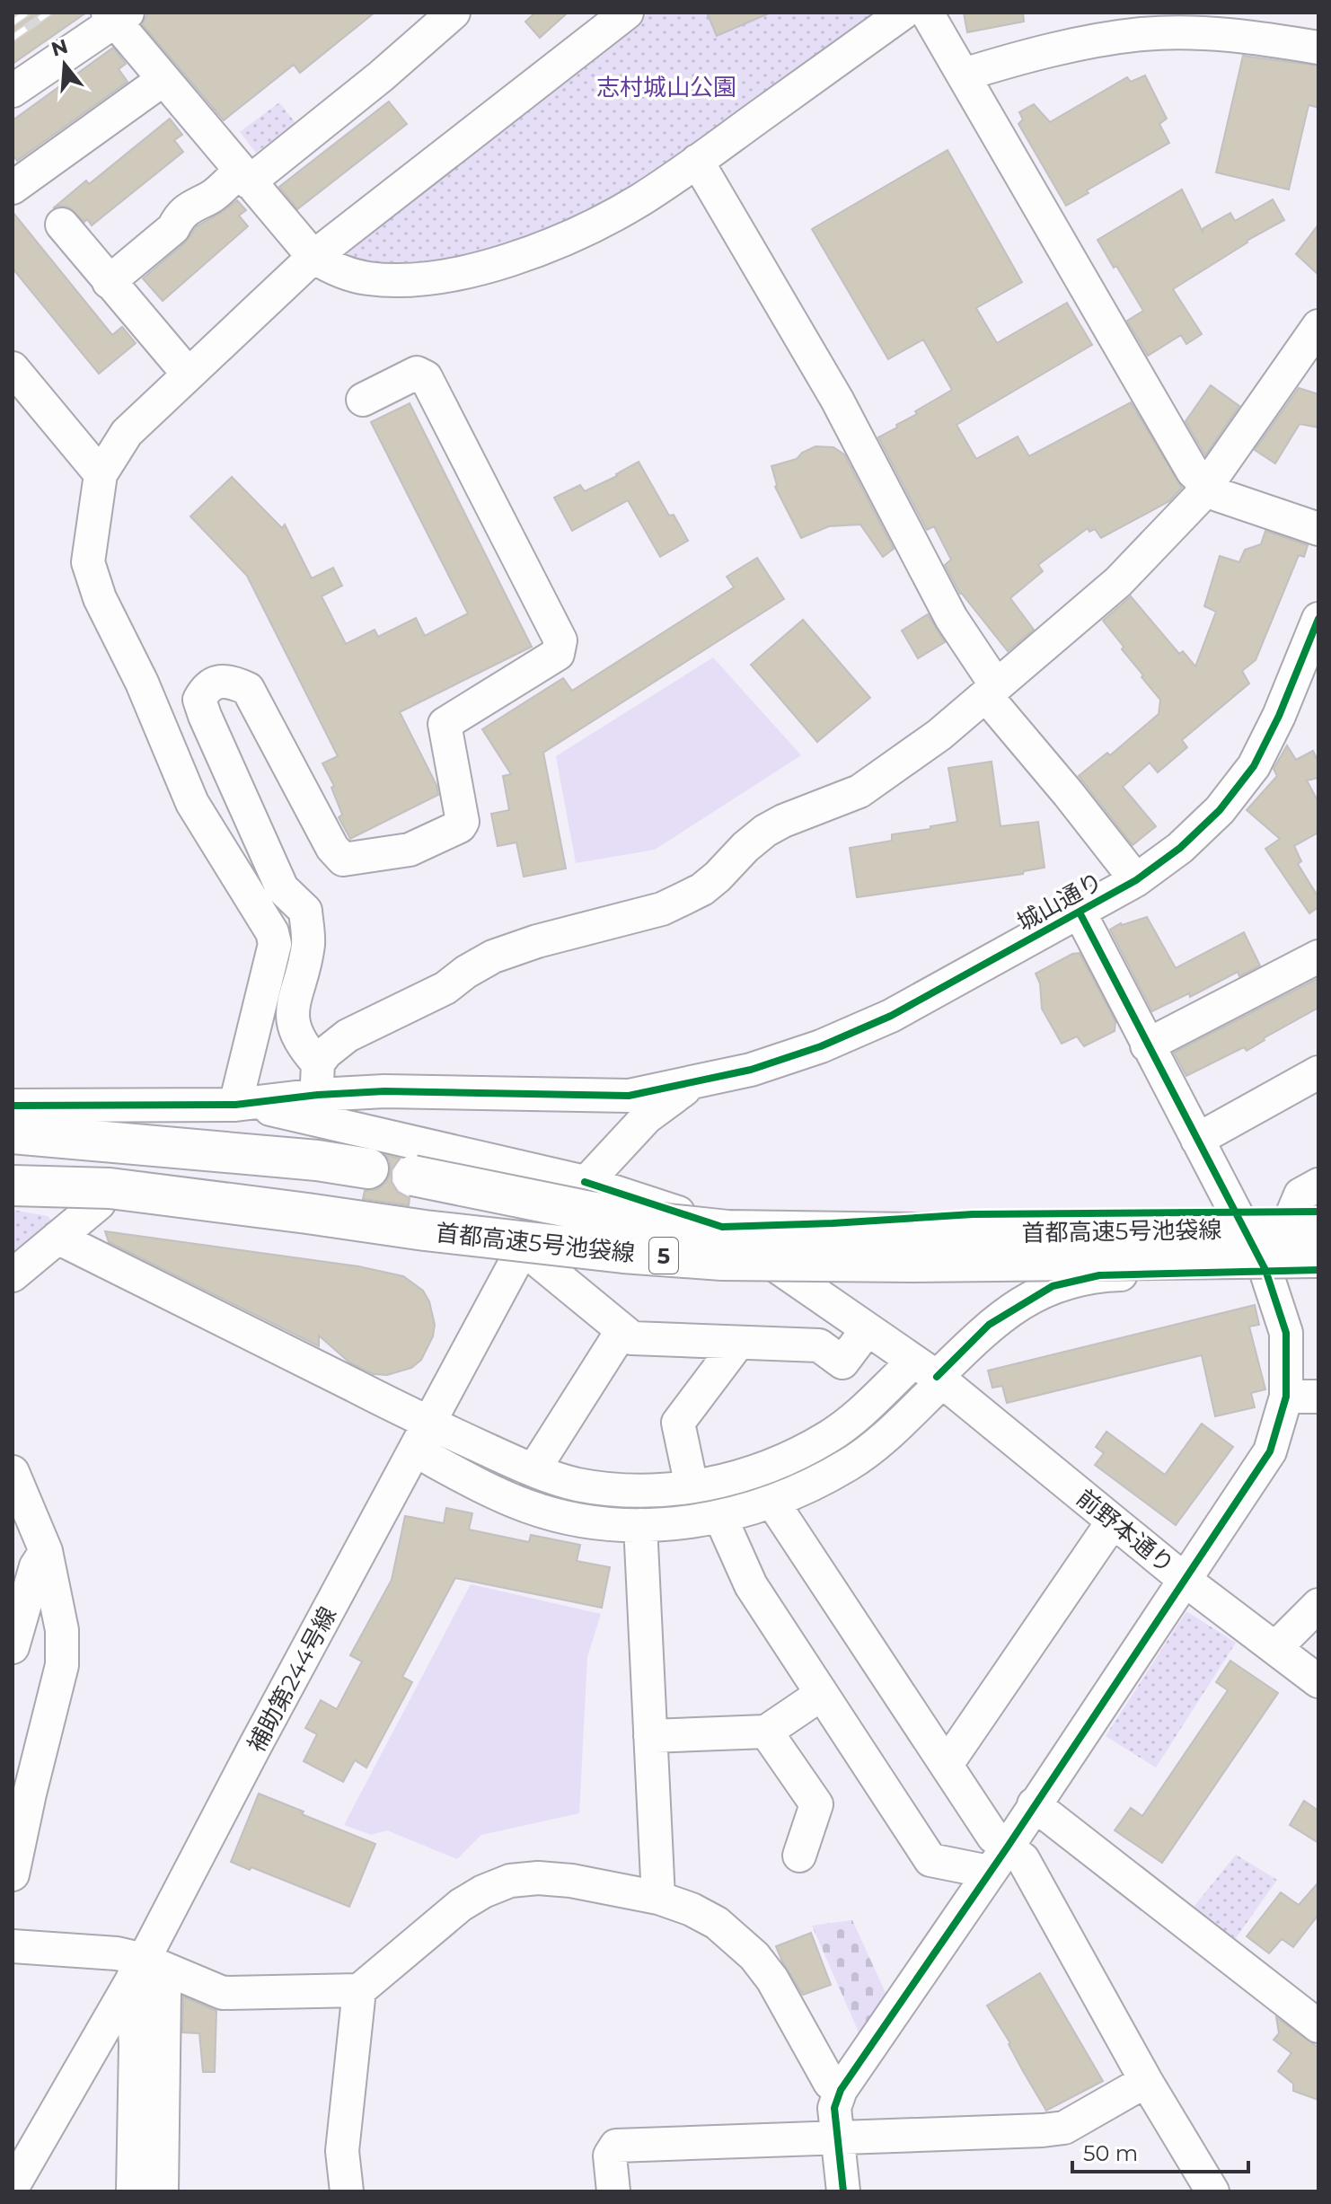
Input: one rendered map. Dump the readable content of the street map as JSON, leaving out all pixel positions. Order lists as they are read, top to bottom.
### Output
{
  "streets": {
    "highway": ["首都高速5号池袋線", "5"],
    "street": ["城山通り", "前野本通り", "補助第244号線"]
  },
  "crossings": [
    ["城山通り", "補助第244号線"]
  ],
  "parks": ["志村城山公園"],
  "scale_bar": "50 m",
  "north": "top"
}
